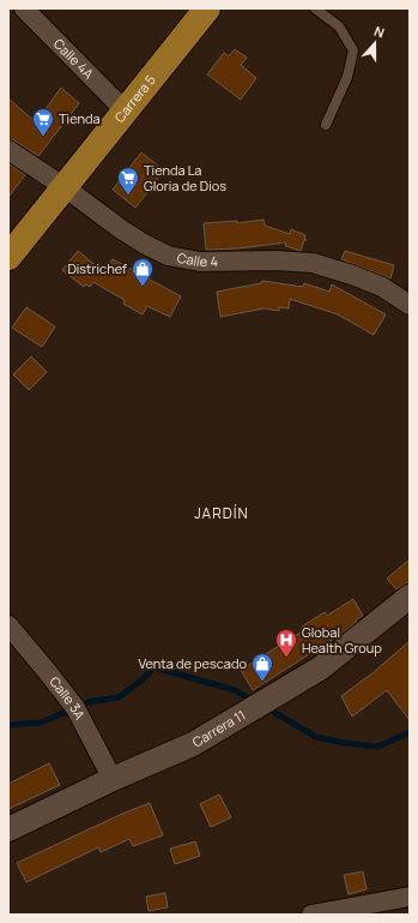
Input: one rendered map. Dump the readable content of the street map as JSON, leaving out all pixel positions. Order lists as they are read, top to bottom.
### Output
{
  "streets": {
    "highway": ["Carrera 5"],
    "street": [
      "Calle 4A",
      "Calle 4",
      "Calle 3A",
      "Carrera 11"
    ]
  },
  "crossings": [
    ["Calle 4A", "Carrera 5"],
    ["Carrera 5", "Calle 4"],
    ["Calle 3A", "Carrera 11"]
  ],
  "districts": ["JARDÍN"],
  "places": {
    "supermarket": ["Tienda", "Tienda La Gloria de Dios"],
    "shop": ["Districhef", "Venta de pescado"],
    "hospital": ["Global Health Group"]
  },
  "north": "top"
}
